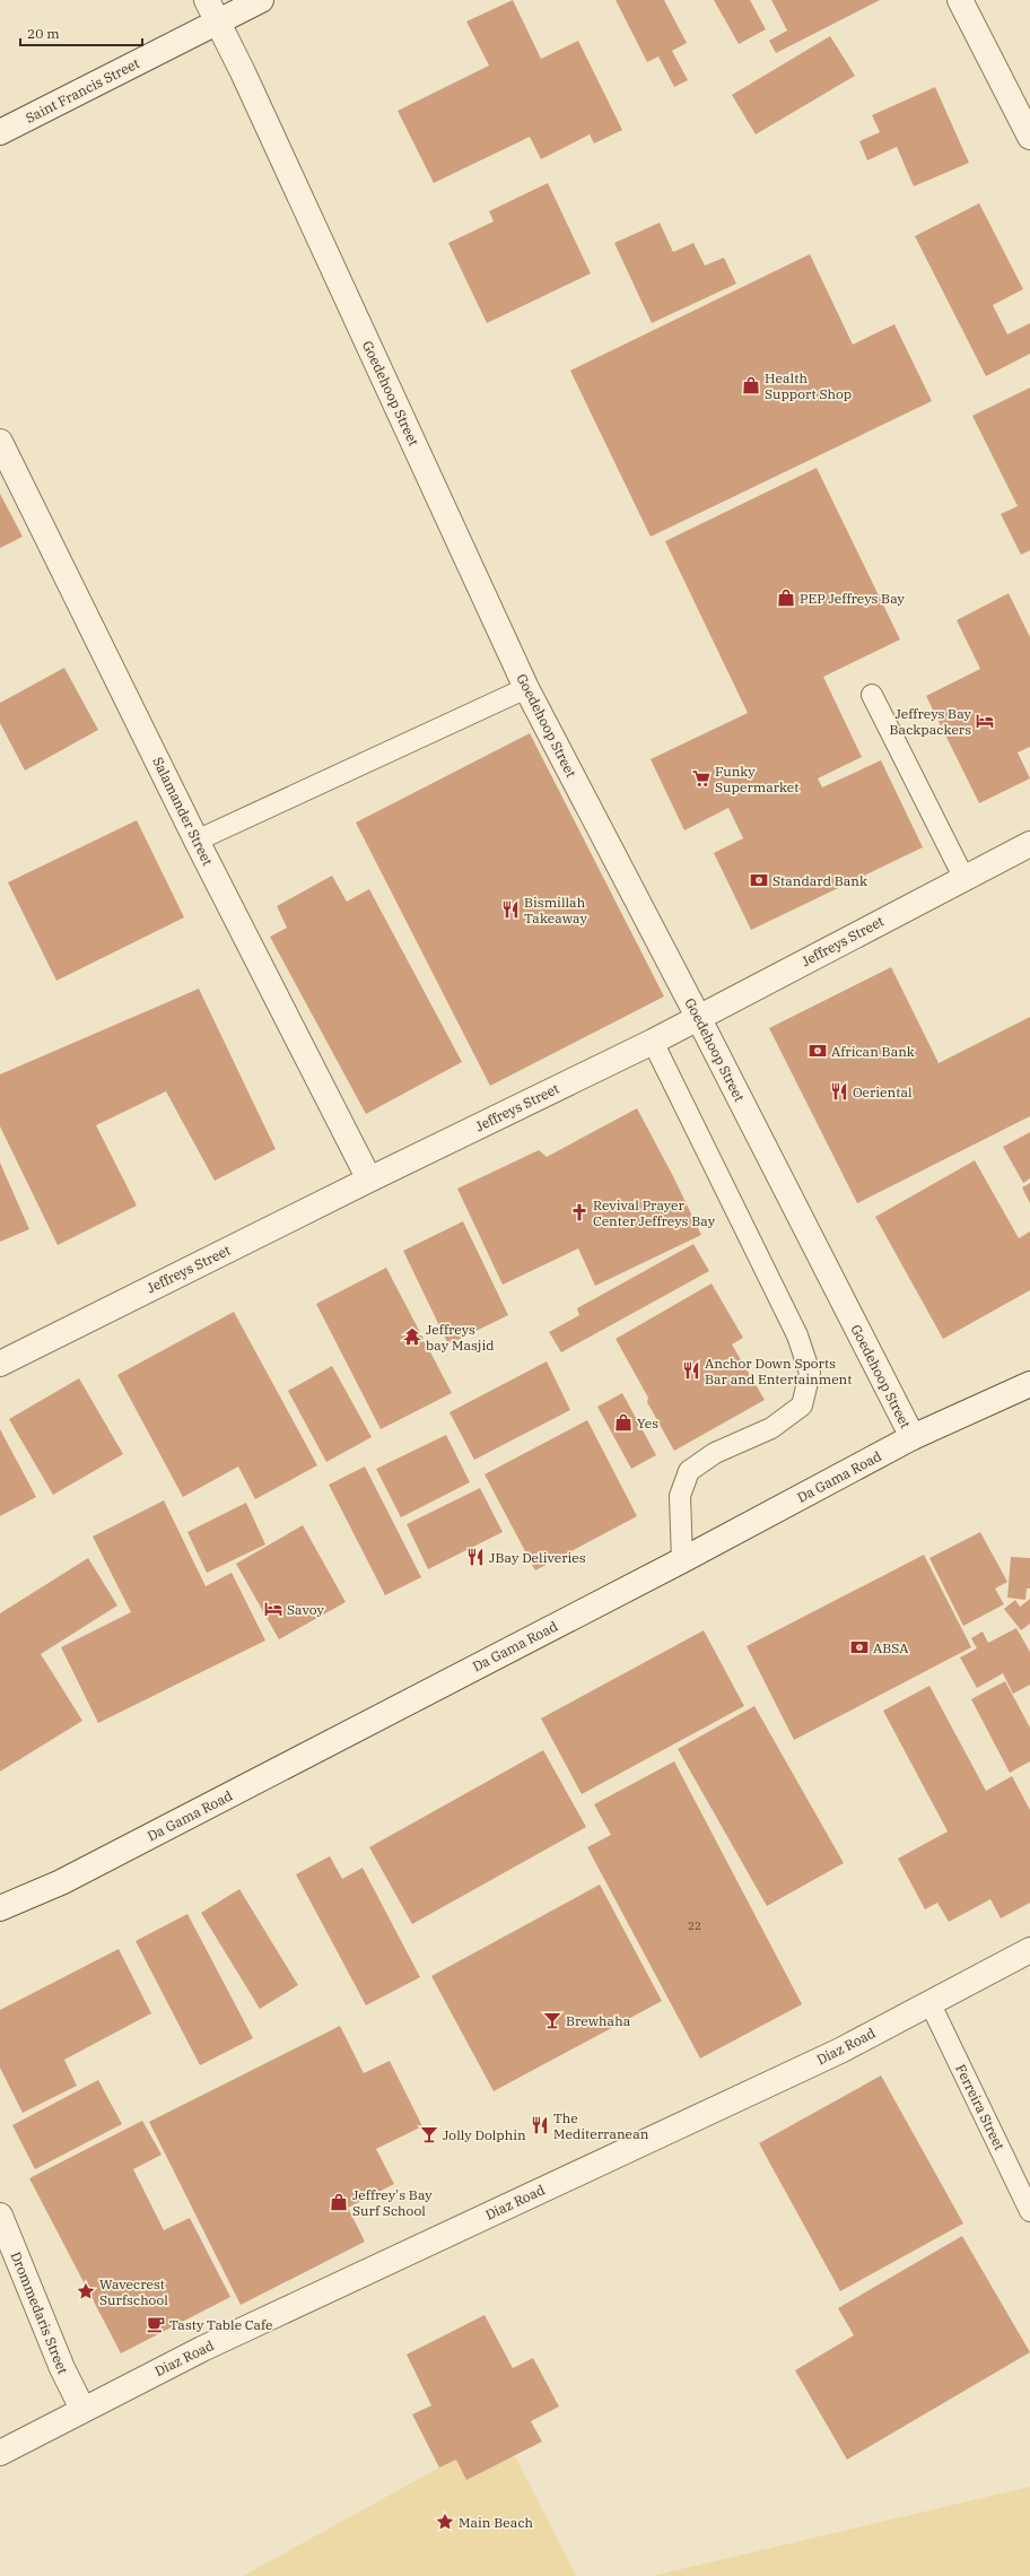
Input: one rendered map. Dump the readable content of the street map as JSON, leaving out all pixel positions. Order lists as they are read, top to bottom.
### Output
{
  "streets": {
    "street": [
      "Saint Francis Street",
      "Goedehoop Street",
      "Salamander Street",
      "Jeffreys Street",
      "Da Gama Road",
      "Diaz Road",
      "Drommedaris Street"
    ],
    "lane": ["Ferreira Street"]
  },
  "crossings": [
    ["Saint Francis Street", "Goedehoop Street"],
    ["Goedehoop Street", "Jeffreys Street"],
    ["Goedehoop Street", "Da Gama Road"],
    ["Salamander Street", "Jeffreys Street"],
    ["Diaz Road", "Ferreira Street"],
    ["Diaz Road", "Drommedaris Street"]
  ],
  "places": {
    "shop": [
      "Health Support Shop",
      "PEP Jeffreys Bay",
      "Yes",
      "Jeffrey's Bay Surf School"
    ],
    "hotel": ["Jeffreys Bay Backpackers", "Savoy"],
    "supermarket": ["Funky Supermarket"],
    "bank": ["Standard Bank", "African Bank", "ABSA"],
    "restaurant": [
      "Bismillah Takeaway",
      "Oeriental",
      "Anchor Down Sports Bar and Entertainment",
      "JBay Deliveries",
      "The Mediterranean"
    ],
    "church": ["Revival Prayer Center Jeffreys Bay"],
    "temple": ["Jeffreys bay Masjid"],
    "bar": ["Brewhaha", "Jolly Dolphin"],
    "place": ["Wavecrest Surfschool", "Main Beach"],
    "cafe": ["Tasty Table Cafe"]
  },
  "house_numbers": ["22"],
  "scale_bar": "20 m"
}
